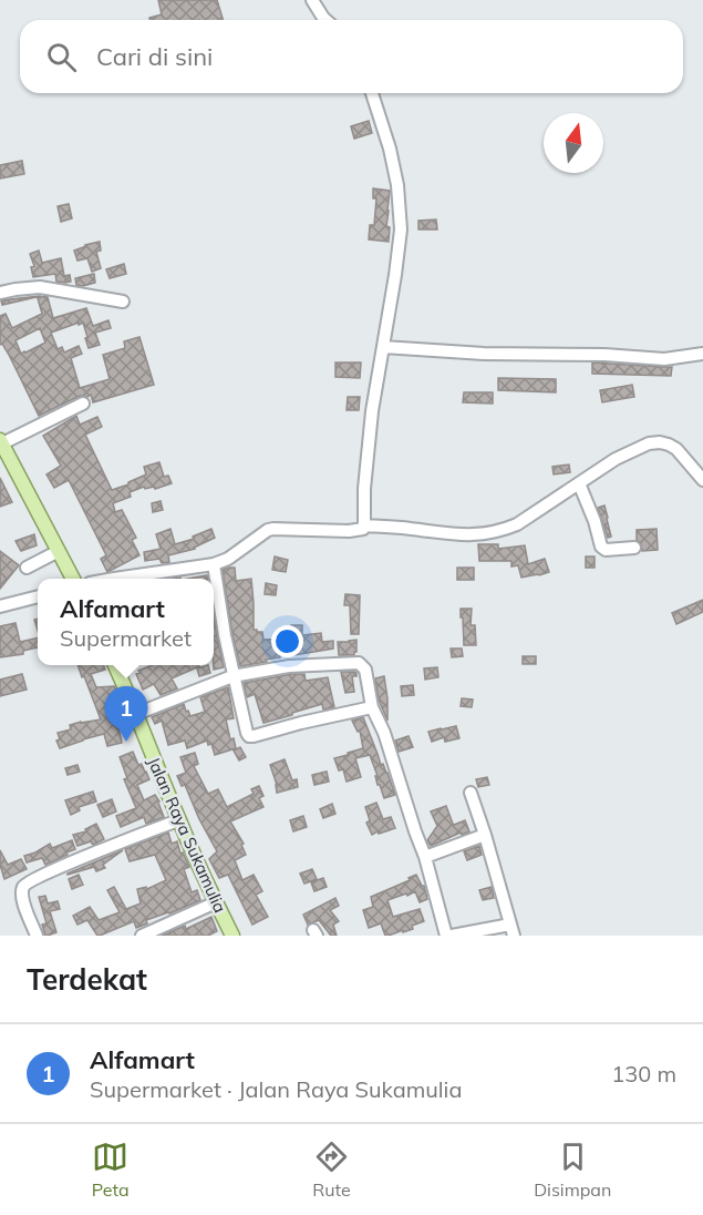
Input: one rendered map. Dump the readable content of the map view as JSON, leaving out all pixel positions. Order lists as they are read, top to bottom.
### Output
{
  "streets": {
    "main road": ["Jalan Raya Sukamulia"]
  },
  "north": "top",
  "page": {
    "search": "Cari di sini",
    "popup": ["Alfamart", "Supermarket"],
    "pins": "1",
    "heading": "Terdekat",
    "list": [
      {
        "mark": "1",
        "name": "Alfamart",
        "note": "Supermarket · Jalan Raya Sukamulia",
        "value": "130 m"
      }
    ],
    "nav": ["Peta", "Rute", "Disimpan"]
  }
}
